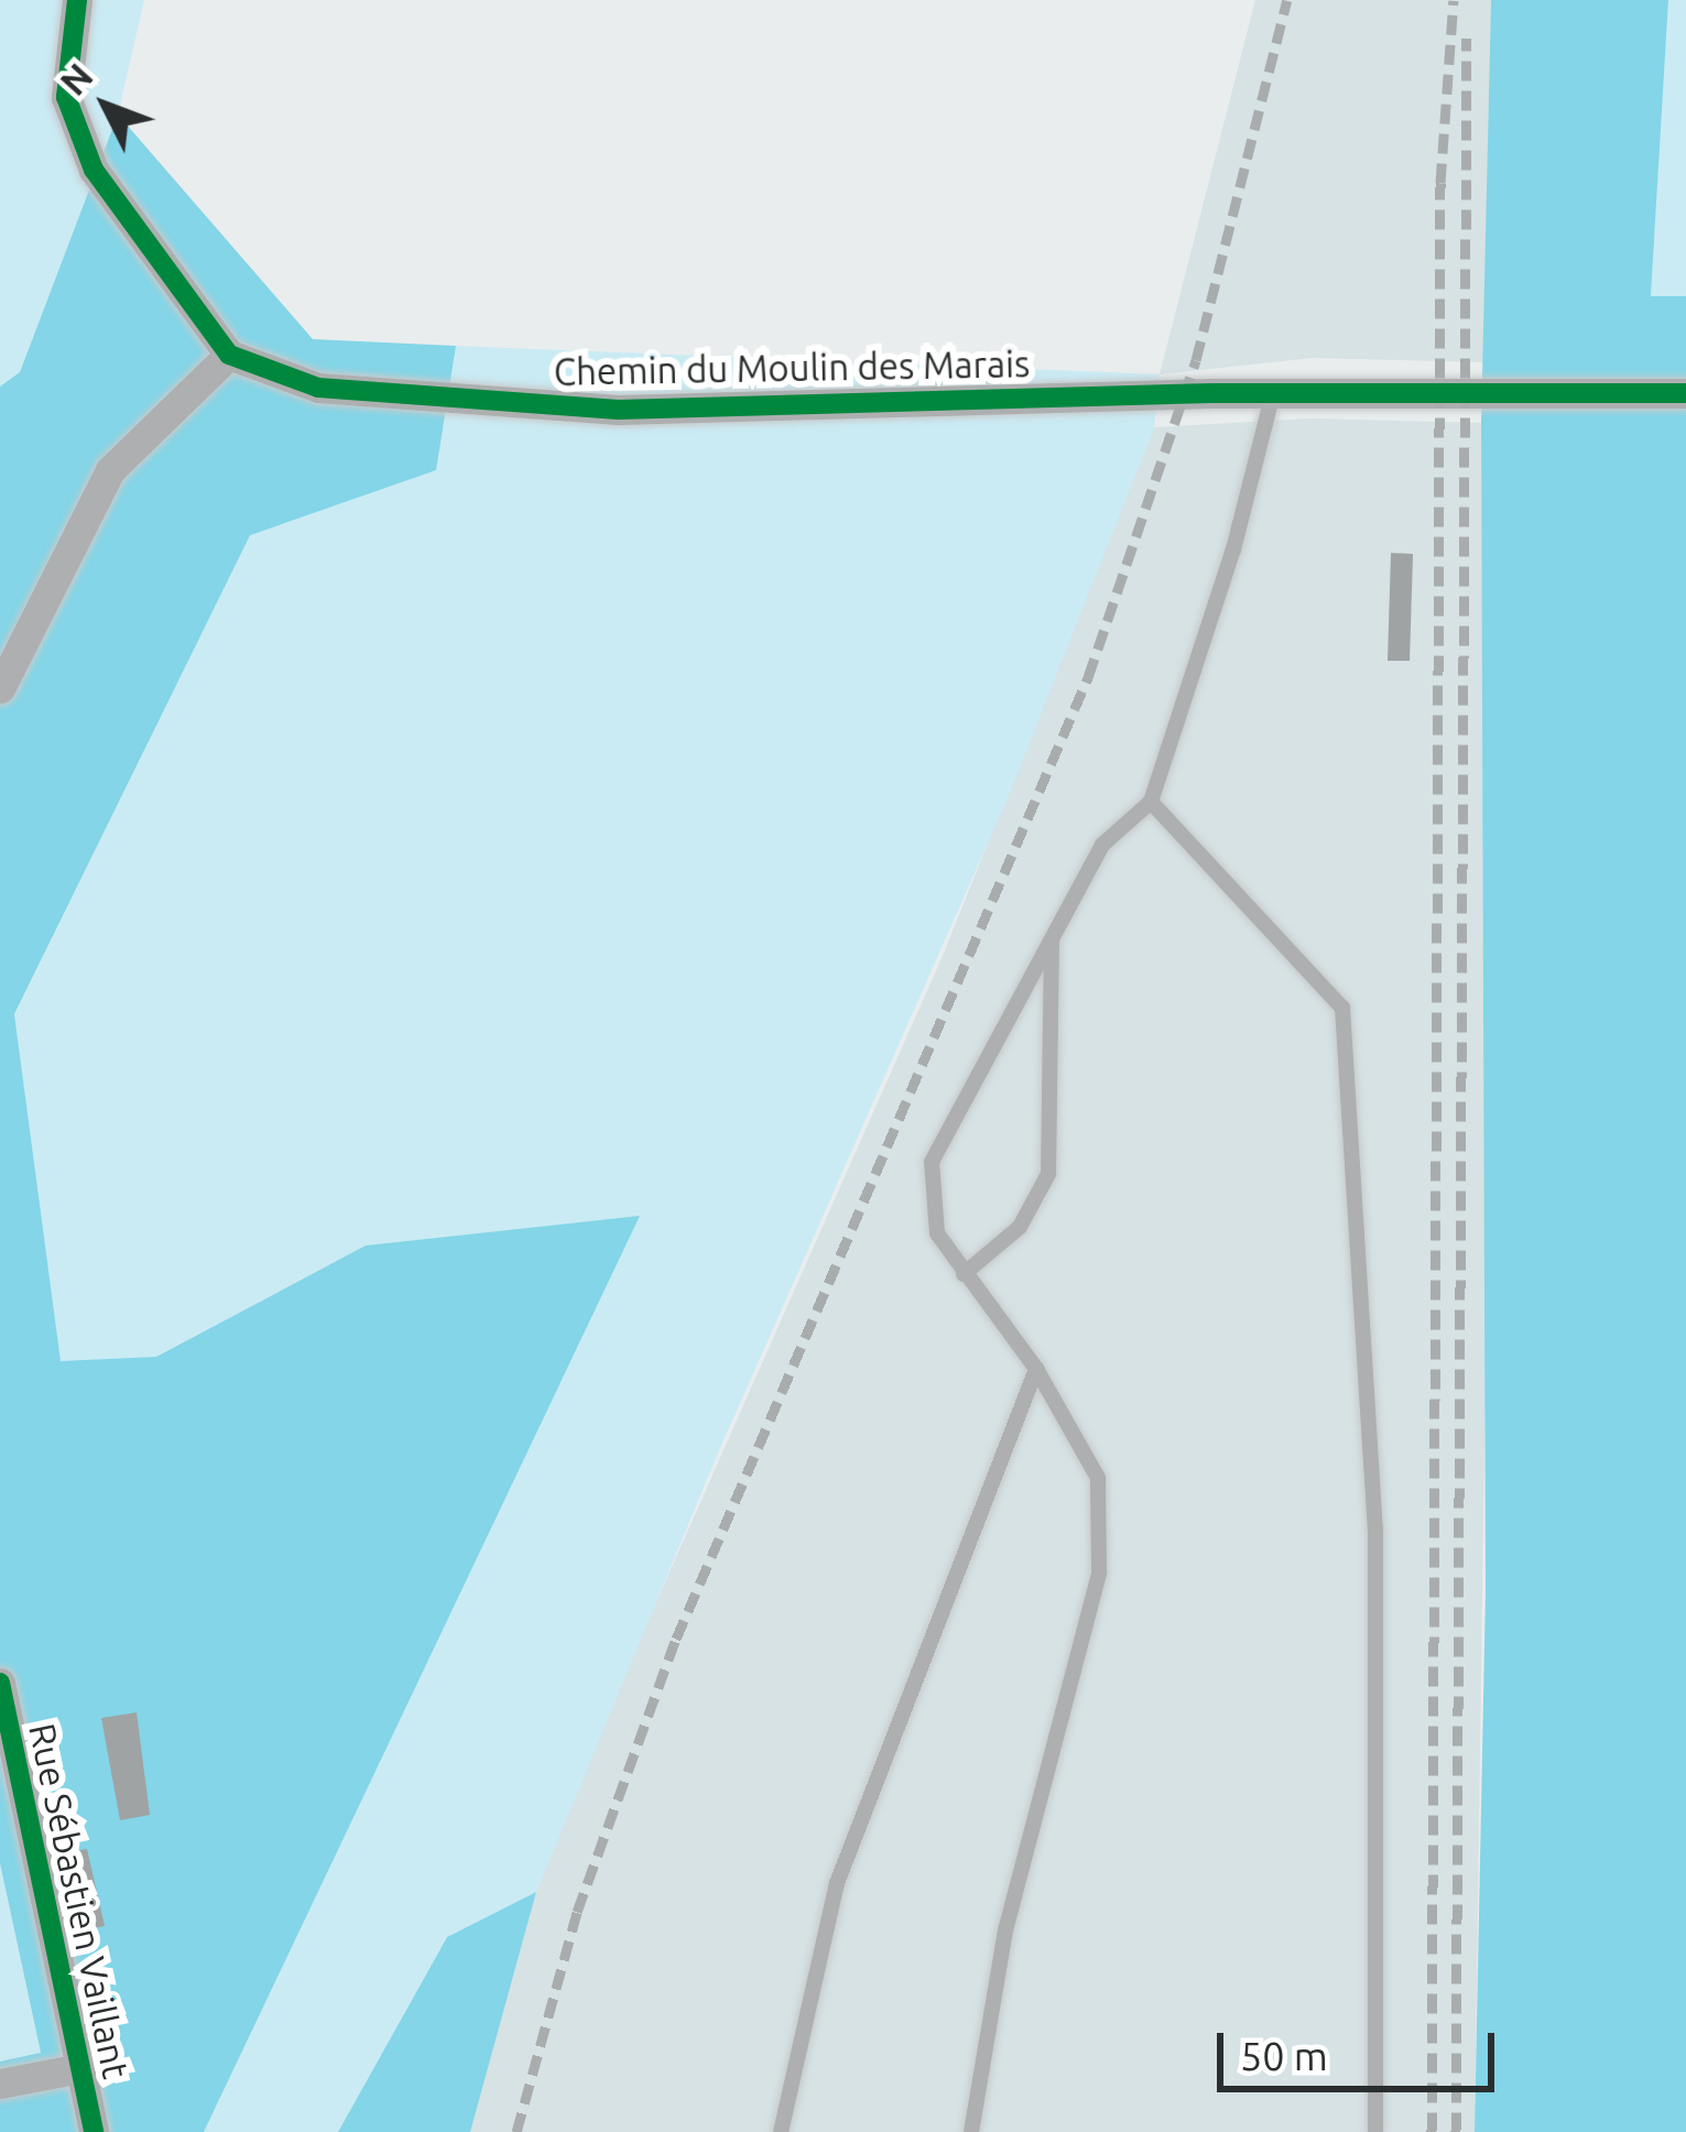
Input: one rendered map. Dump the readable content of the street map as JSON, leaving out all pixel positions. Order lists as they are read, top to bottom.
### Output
{
  "streets": {
    "street": ["Chemin du Moulin des Marais", "Rue Sébastien Vaillant"]
  },
  "scale_bar": "50 m",
  "north": "top left"
}
